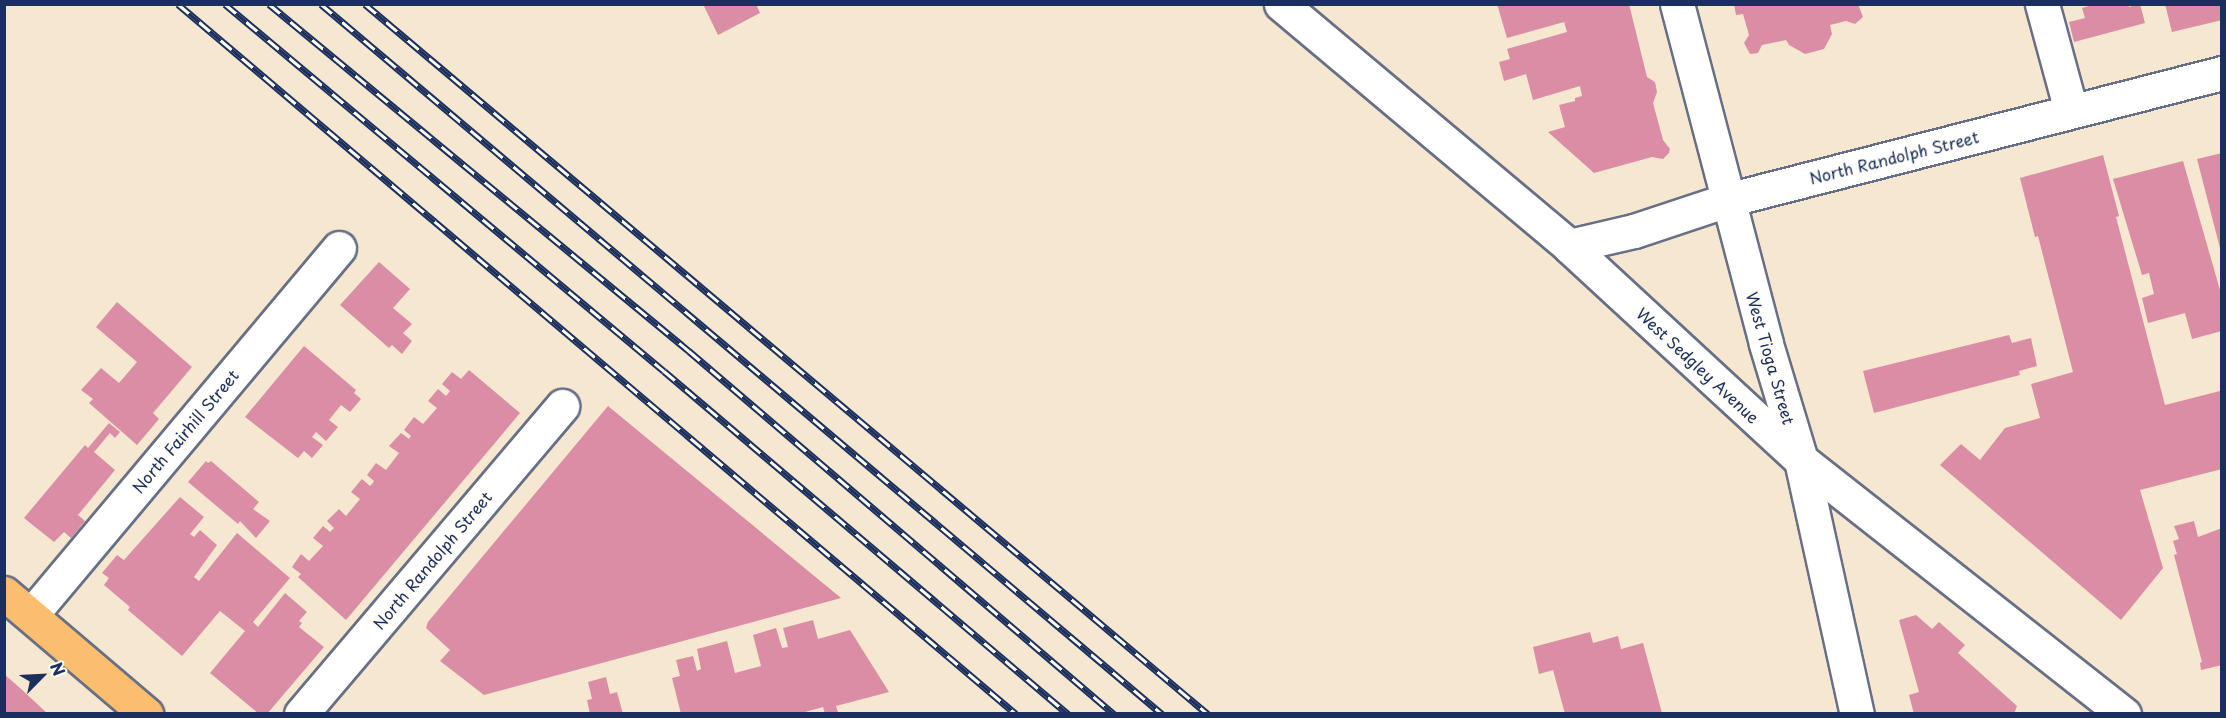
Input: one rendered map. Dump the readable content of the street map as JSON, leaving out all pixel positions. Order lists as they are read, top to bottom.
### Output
{
  "streets": {
    "street": [
      "North Randolph Street",
      "West Tioga Street",
      "West Sedgley Avenue",
      "North Fairhill Street"
    ]
  },
  "crossings": [
    ["North Randolph Street", "West Tioga Street"],
    ["North Randolph Street", "West Sedgley Avenue"],
    ["West Tioga Street", "West Sedgley Avenue"]
  ],
  "north": "top right"
}
